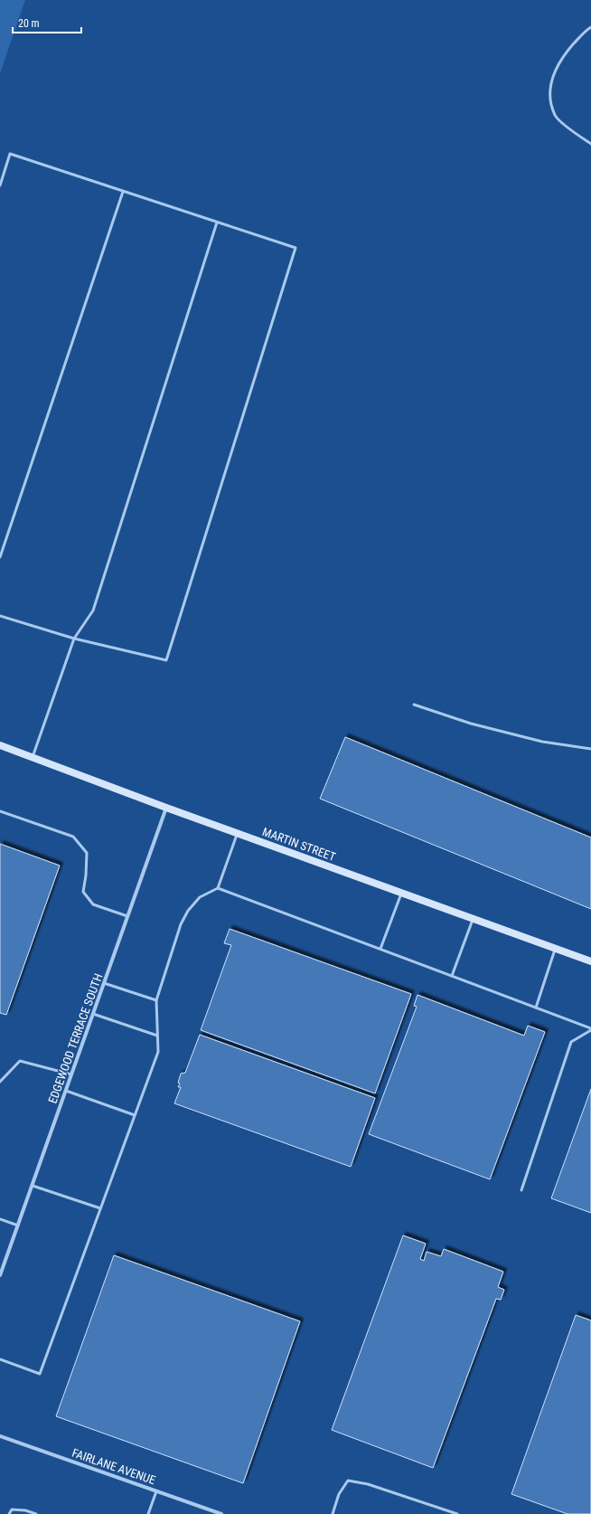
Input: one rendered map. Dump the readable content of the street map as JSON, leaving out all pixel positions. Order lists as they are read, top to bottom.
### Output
{
  "streets": {
    "street": ["MARTIN STREET", "EDGEWOOD TERRACE SOUTH", "FAIRLANE AVENUE"]
  },
  "crossings": [
    ["MARTIN STREET", "EDGEWOOD TERRACE SOUTH"]
  ],
  "scale_bar": "20 m"
}
